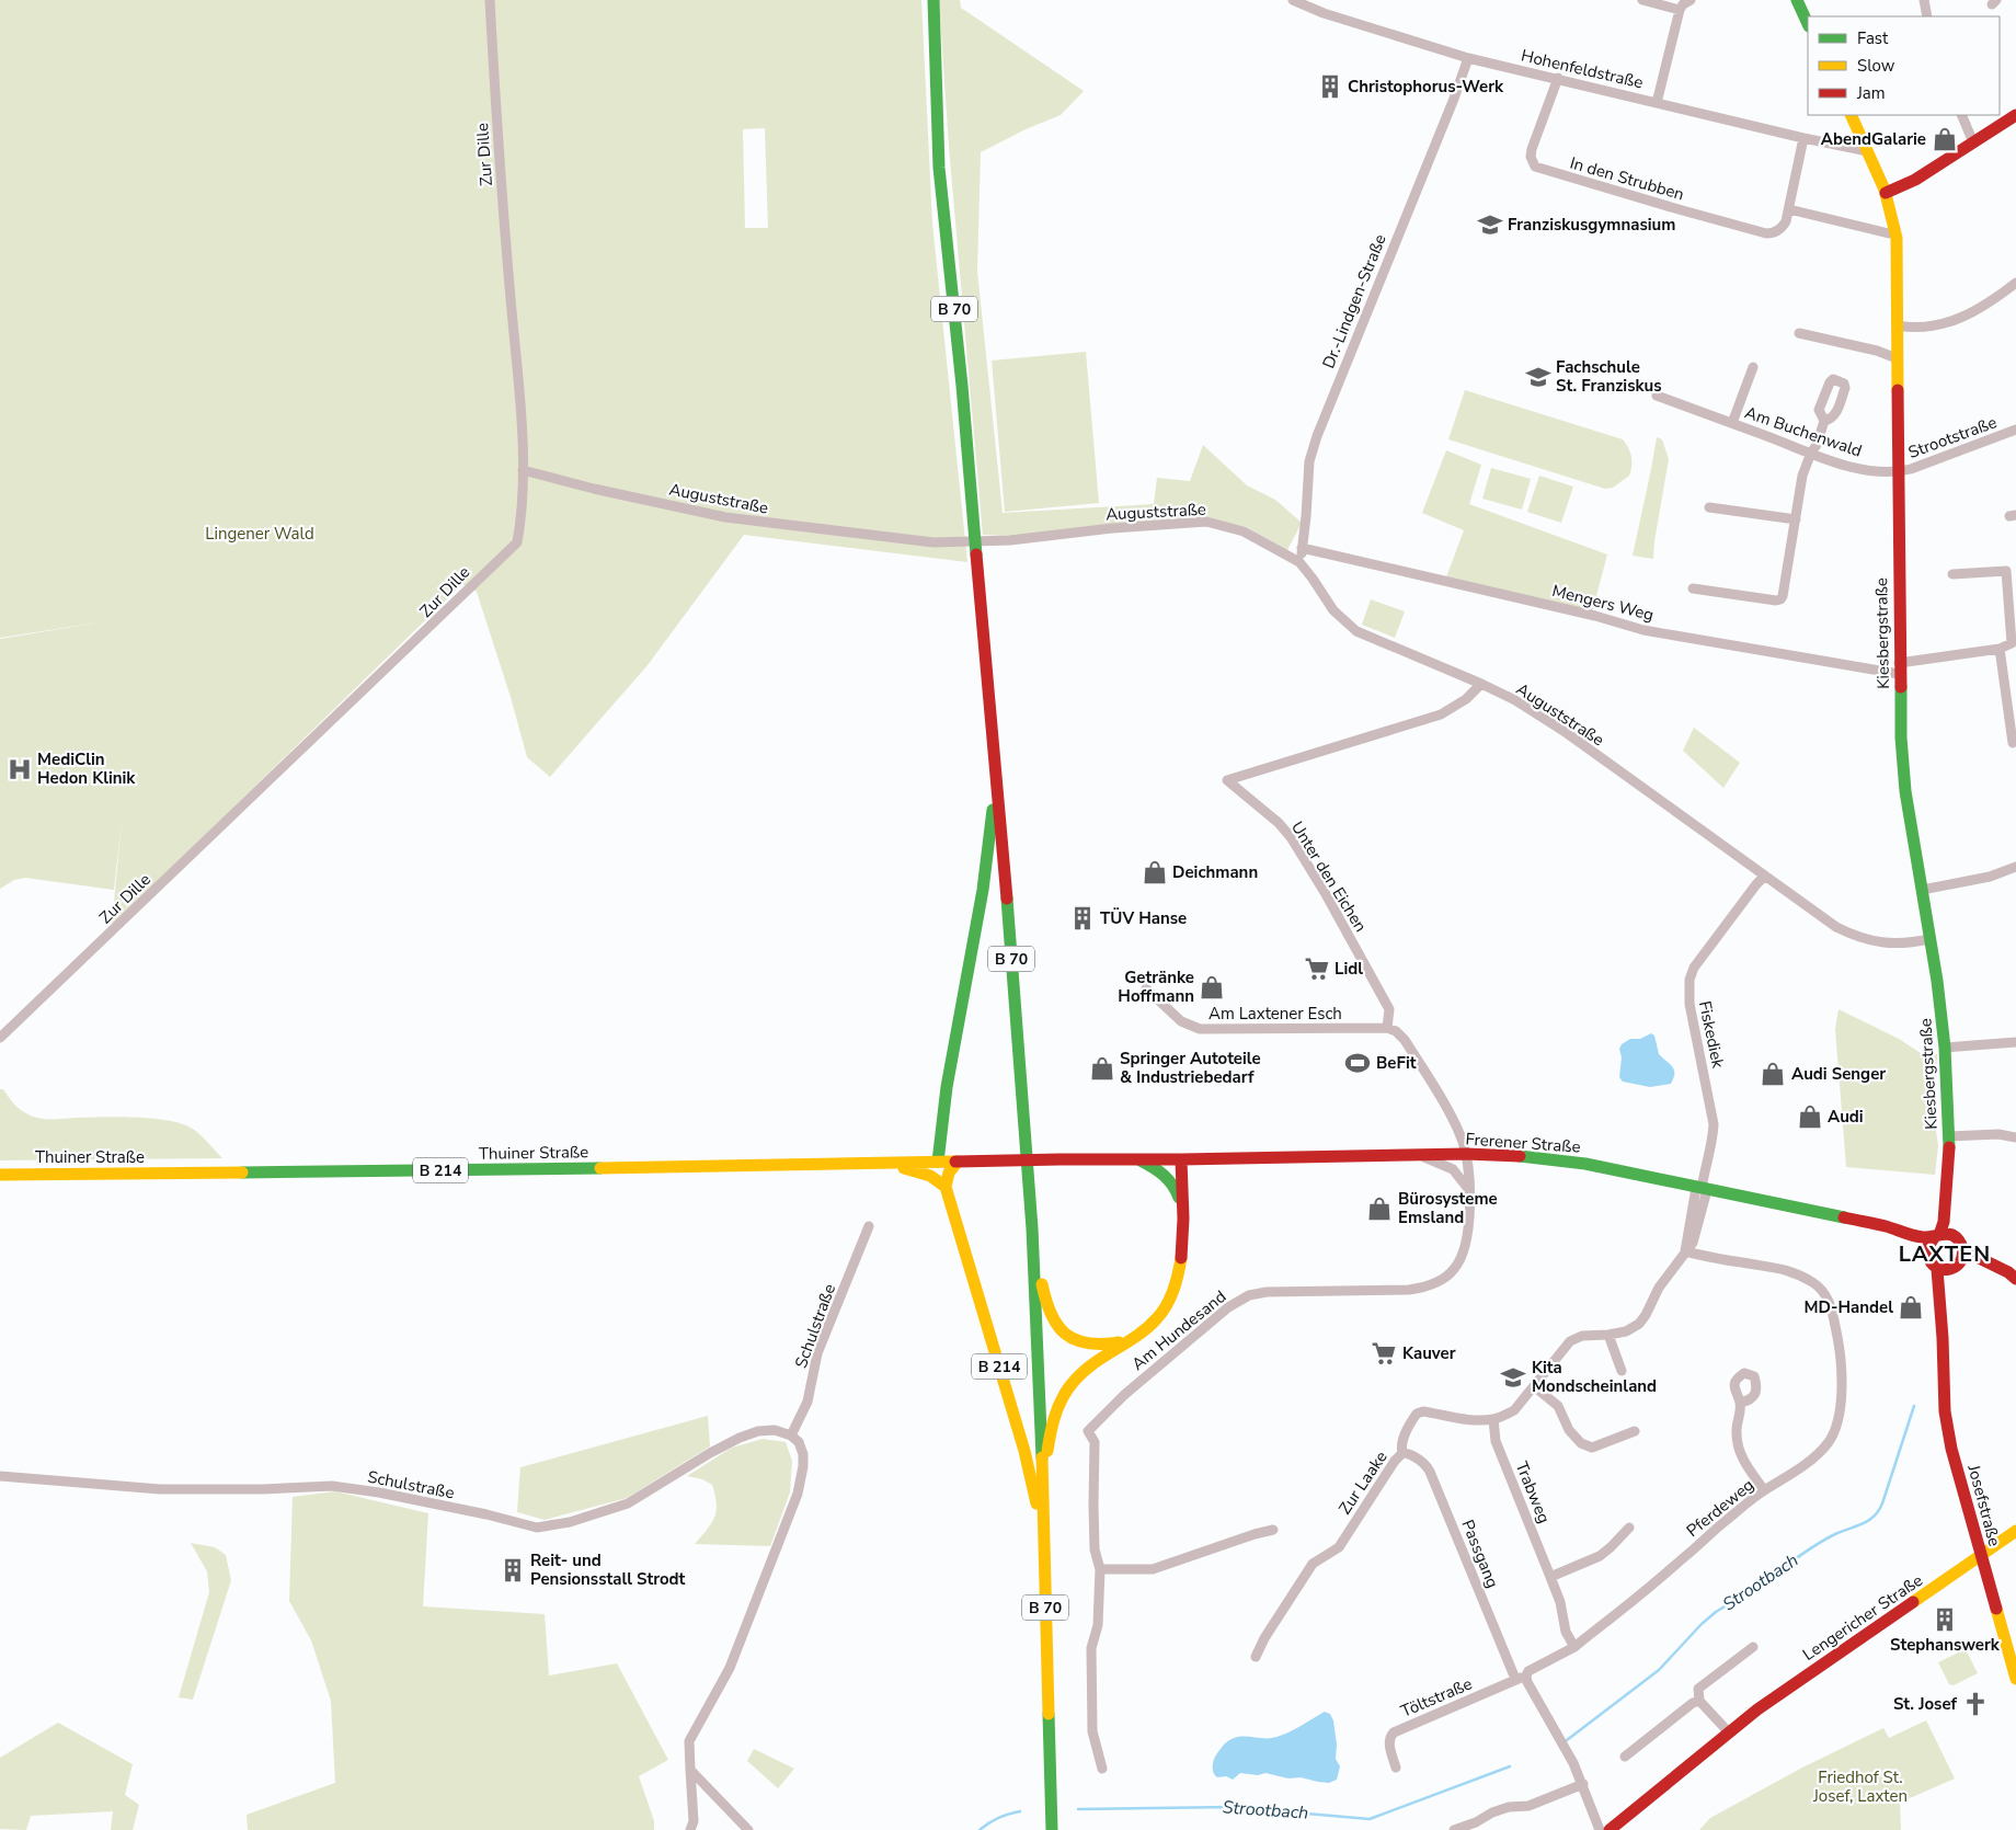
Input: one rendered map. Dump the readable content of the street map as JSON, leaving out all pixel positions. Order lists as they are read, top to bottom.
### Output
{
  "streets": {
    "main road": [
      "B 70",
      "Kiesbergstraße",
      "Frerener Straße",
      "Thuiner Straße",
      "B 214",
      "Josefstraße",
      "Lengericher Straße"
    ],
    "street": [
      "Hohenfeldstraße",
      "Zur Dille",
      "In den Strubben",
      "Dr.-Lindgen-Straße",
      "Am Buchenwald",
      "Strootstraße",
      "Auguststraße",
      "Mengers Weg",
      "Unter den Eichen",
      "Am Laxtener Esch",
      "Fiskediek",
      "Schulstraße",
      "Am Hundesand",
      "Zur Laake",
      "Trabweg",
      "Pferdeweg",
      "Passgang",
      "Töltstraße"
    ]
  },
  "crossings": [
    ["Hohenfeldstraße", "In den Strubben"],
    ["Hohenfeldstraße", "Dr.-Lindgen-Straße"],
    ["Hohenfeldstraße", "Kiesbergstraße"],
    ["Zur Dille", "Auguststraße"],
    ["Dr.-Lindgen-Straße", "Auguststraße"],
    ["Dr.-Lindgen-Straße", "Mengers Weg"],
    ["B 70", "B 214"],
    ["Am Buchenwald", "Strootstraße"],
    ["Am Buchenwald", "Kiesbergstraße"],
    ["Strootstraße", "Kiesbergstraße"],
    ["Auguststraße", "Kiesbergstraße"],
    ["Auguststraße", "Unter den Eichen"],
    ["Auguststraße", "Fiskediek"],
    ["Mengers Weg", "Kiesbergstraße"],
    ["Kiesbergstraße", "Frerener Straße"],
    ["Kiesbergstraße", "Josefstraße"],
    ["Unter den Eichen", "Am Laxtener Esch"],
    ["Fiskediek", "Frerener Straße"],
    ["Frerener Straße", "B 214"],
    ["Frerener Straße", "Am Hundesand"],
    ["Frerener Straße", "Josefstraße"],
    ["Thuiner Straße", "B 214"],
    ["Zur Laake", "Trabweg"],
    ["Zur Laake", "Passgang"],
    ["Trabweg", "Pferdeweg"],
    ["Josefstraße", "Lengericher Straße"],
    ["Pferdeweg", "Töltstraße"],
    ["Passgang", "Töltstraße"]
  ],
  "districts": ["LAXTEN"],
  "water": ["Strootbach"],
  "parks": ["Lingener Wald", "Friedhof St. Josef, Laxten"],
  "places": {
    "building": [
      "Christophorus-Werk",
      "TÜV Hanse",
      "Reit- und Pensionsstall Strodt",
      "Stephanswerk"
    ],
    "shop": [
      "AbendGalarie",
      "Deichmann",
      "Getränke Hoffmann",
      "Springer Autoteile & Industriebedarf",
      "Audi Senger",
      "Audi",
      "Bürosysteme Emsland",
      "MD-Handel"
    ],
    "school or university": ["Franziskusgymnasium", "Fachschule St. Franziskus", "Kita Mondscheinland"],
    "hospital": ["MediClin Hedon Klinik"],
    "supermarket": ["Lidl", "Kauver"],
    "sports": ["BeFit"],
    "church": ["St. Josef"]
  },
  "legend": ["Fast", "Slow", "Jam"]
}
